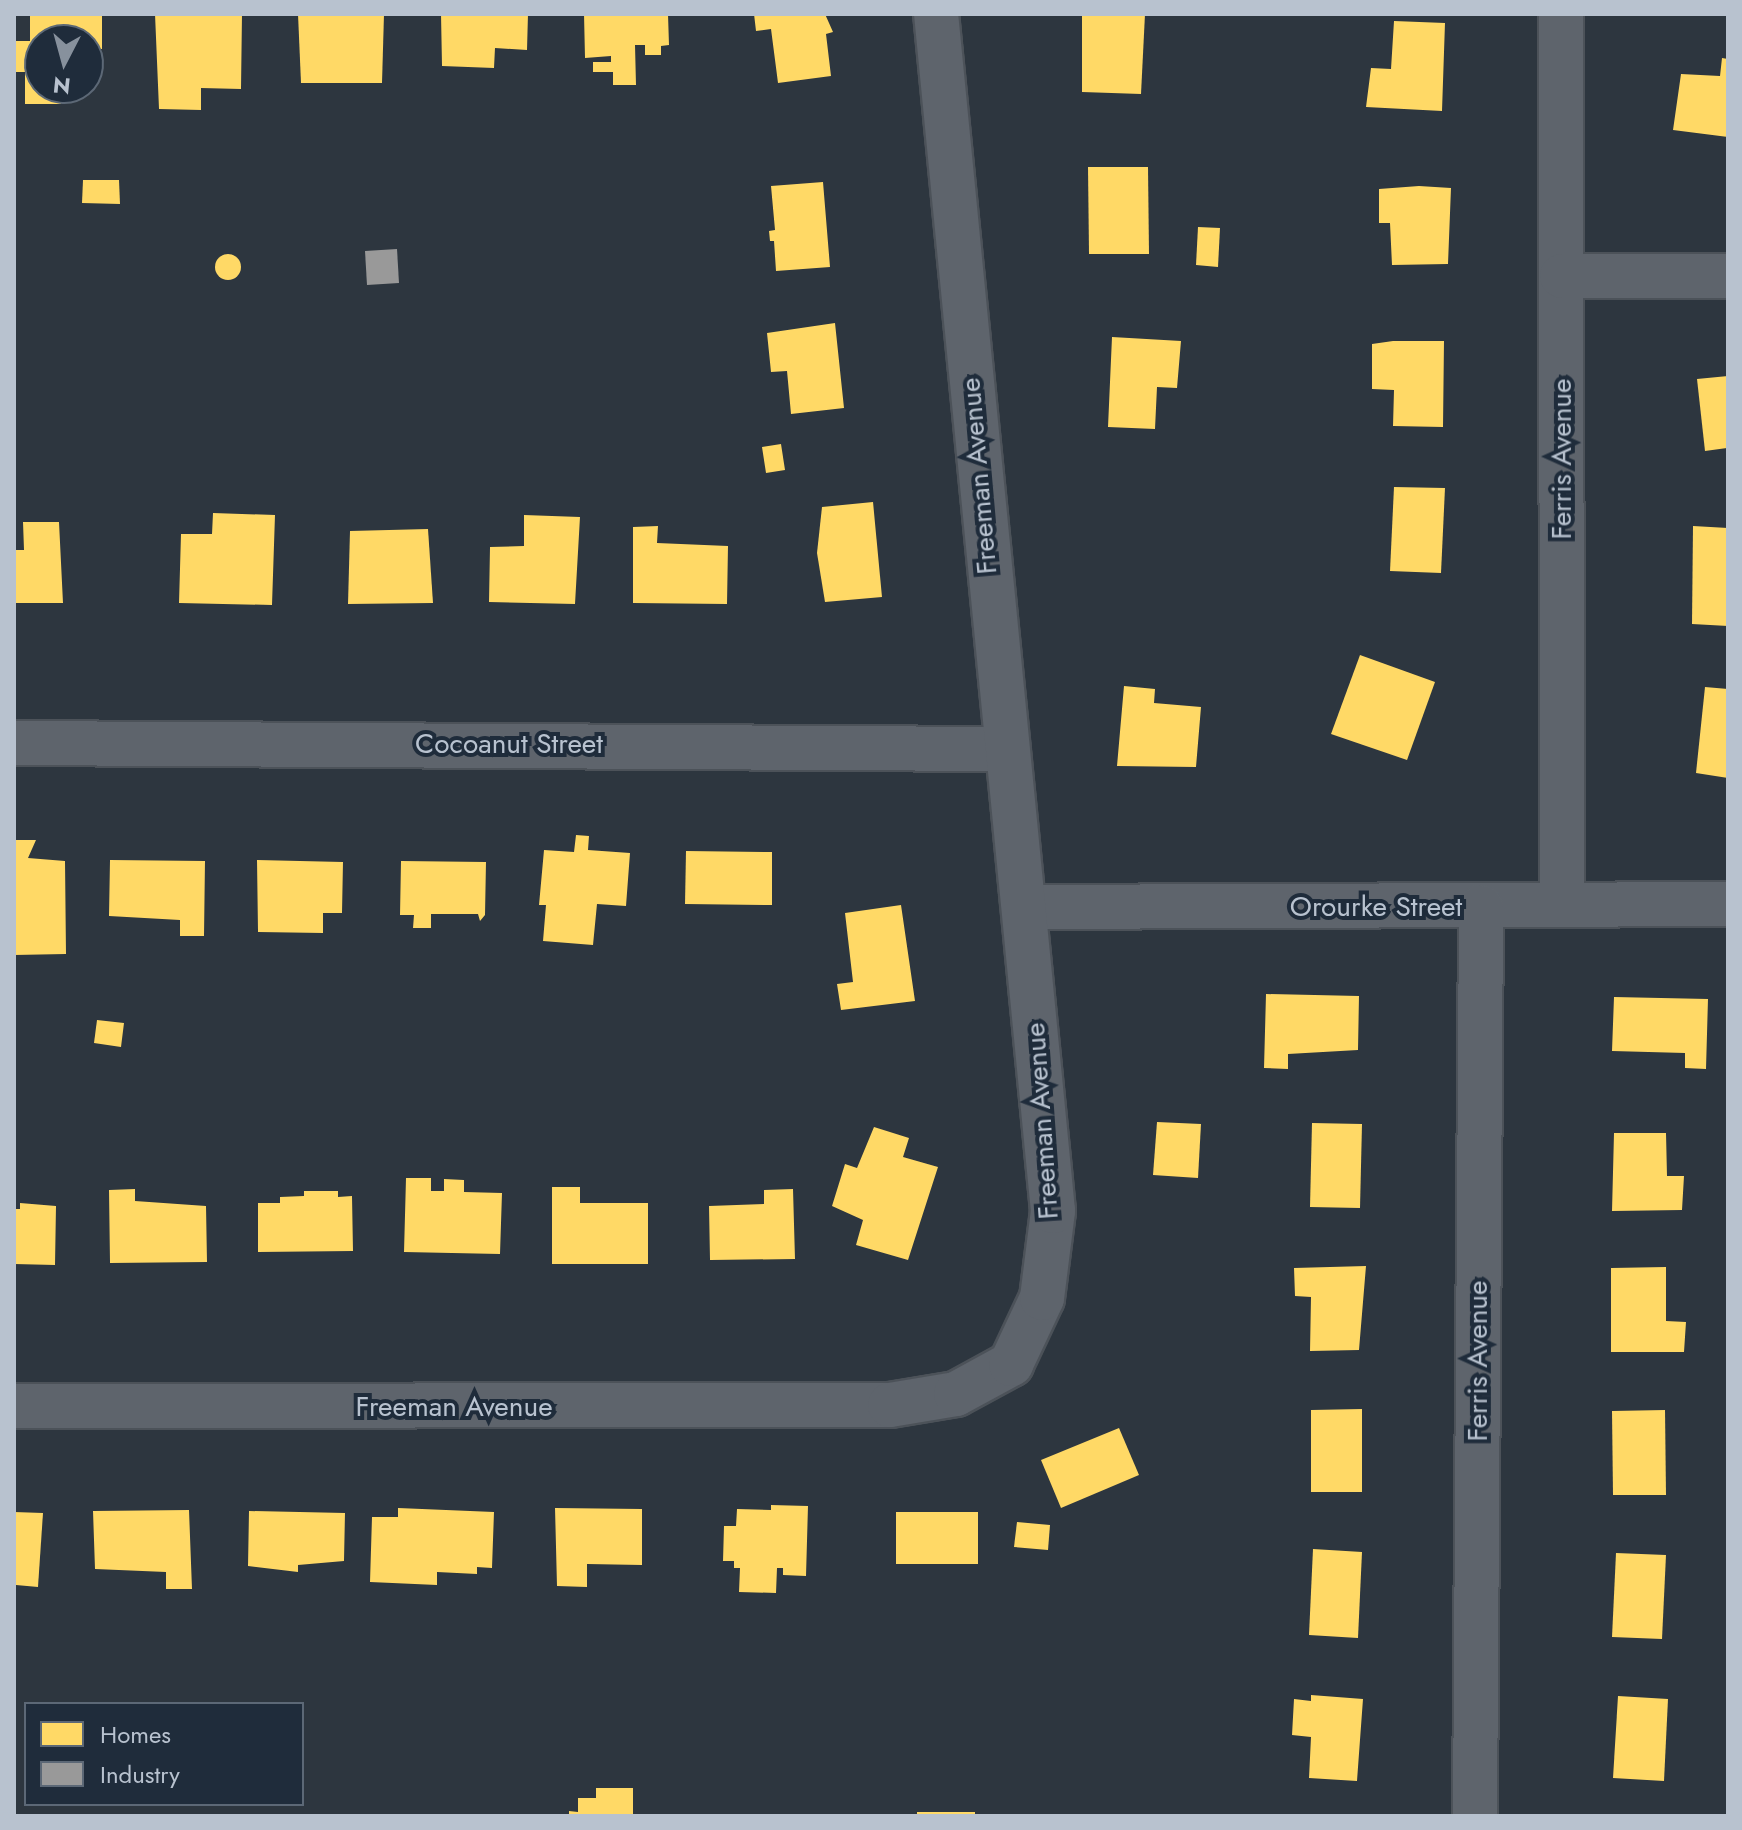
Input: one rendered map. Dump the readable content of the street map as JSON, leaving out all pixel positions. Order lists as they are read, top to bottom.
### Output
{
  "streets": {
    "street": [
      "Ferris Avenue",
      "Freeman Avenue",
      "Cocoanut Street",
      "Orourke Street"
    ]
  },
  "crossings": [
    ["Ferris Avenue", "Orourke Street"],
    ["Freeman Avenue", "Cocoanut Street"],
    ["Freeman Avenue", "Orourke Street"]
  ],
  "legend": ["Homes", "Industry"],
  "north": "bottom"
}
